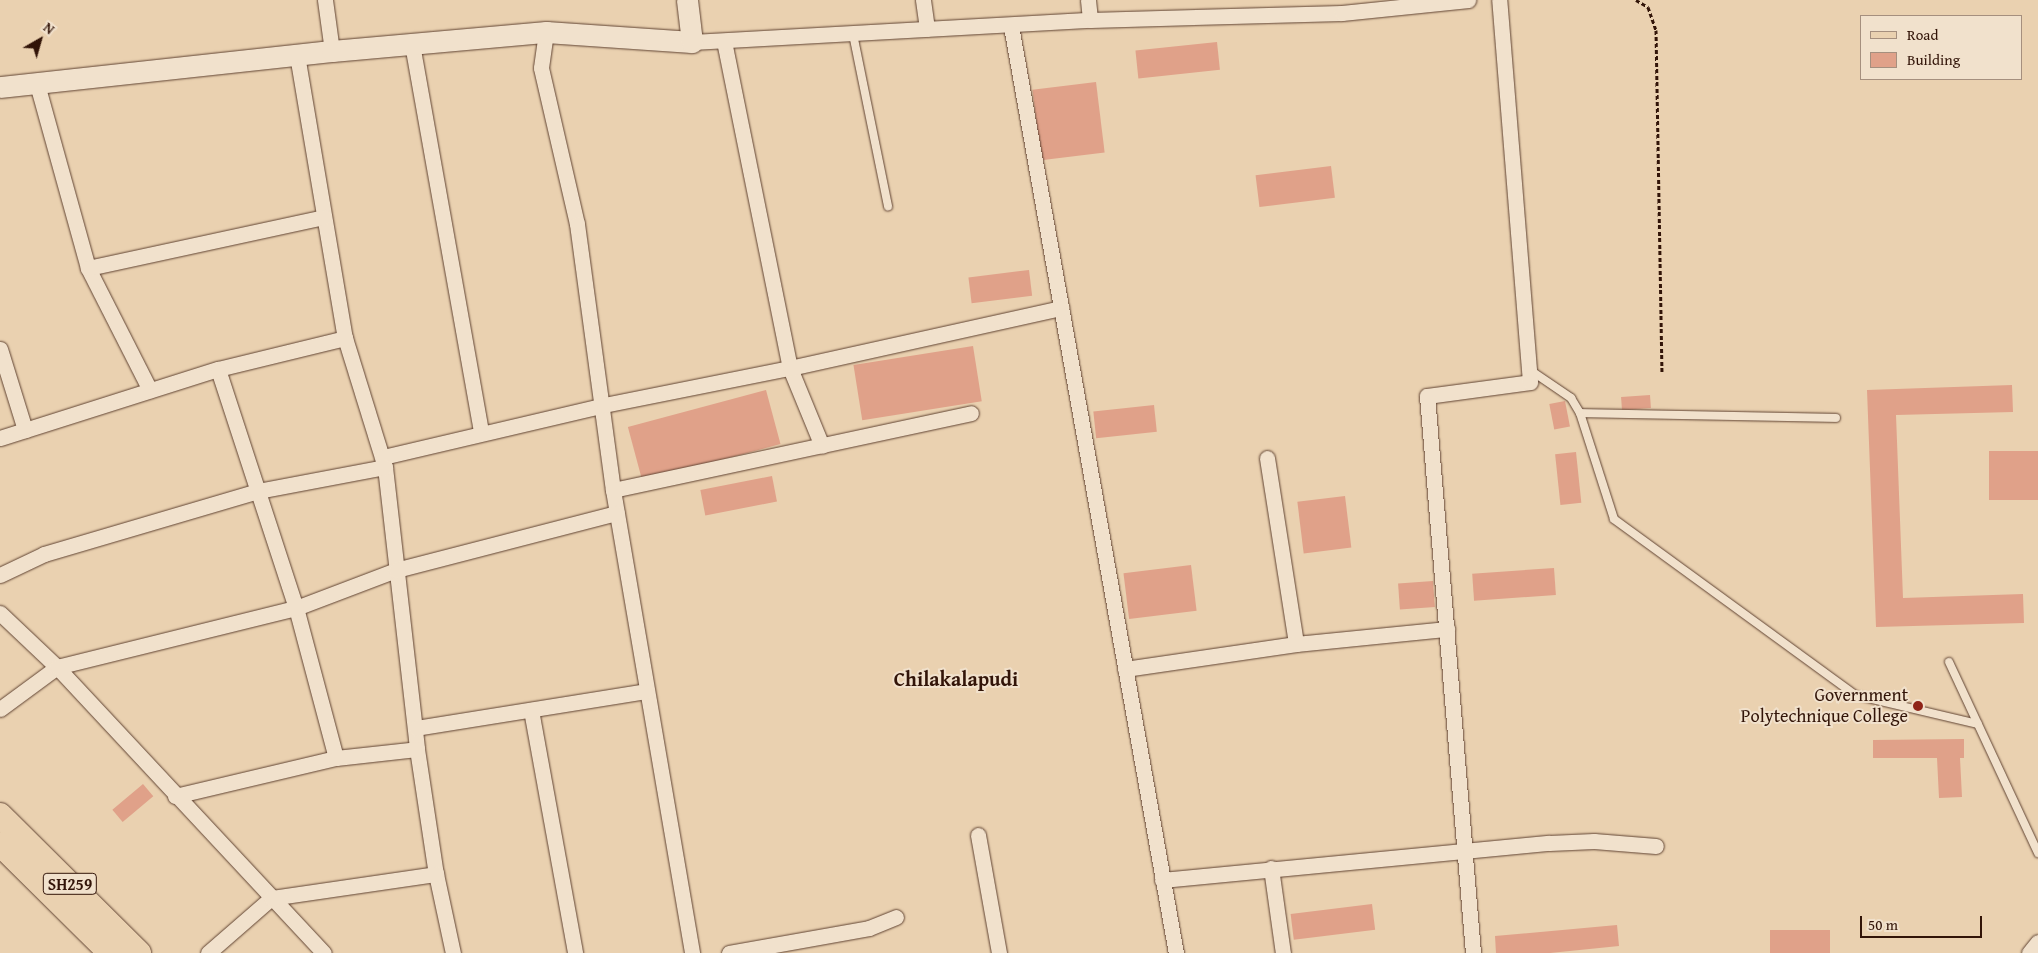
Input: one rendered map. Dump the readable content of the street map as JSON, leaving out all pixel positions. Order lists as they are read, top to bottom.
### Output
{
  "streets": {
    "main road": ["SH259"]
  },
  "districts": ["Chilakalapudi"],
  "places": ["Government Polytechnique College"],
  "legend": ["Road", "Building"],
  "scale_bar": "50 m",
  "north": "top right"
}
